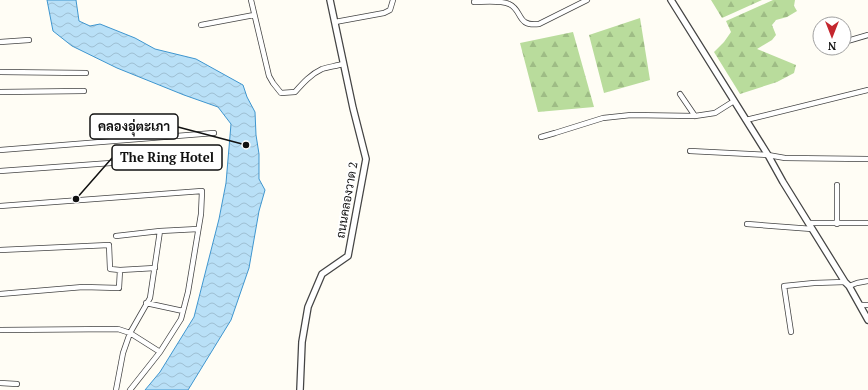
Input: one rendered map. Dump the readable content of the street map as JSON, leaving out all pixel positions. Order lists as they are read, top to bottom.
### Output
{
  "streets": {
    "street": ["ถนนคลองวาด 2"]
  },
  "places": ["คลองอุ่ตะเภา", "The Ring Hotel"],
  "north": "bottom"
}
